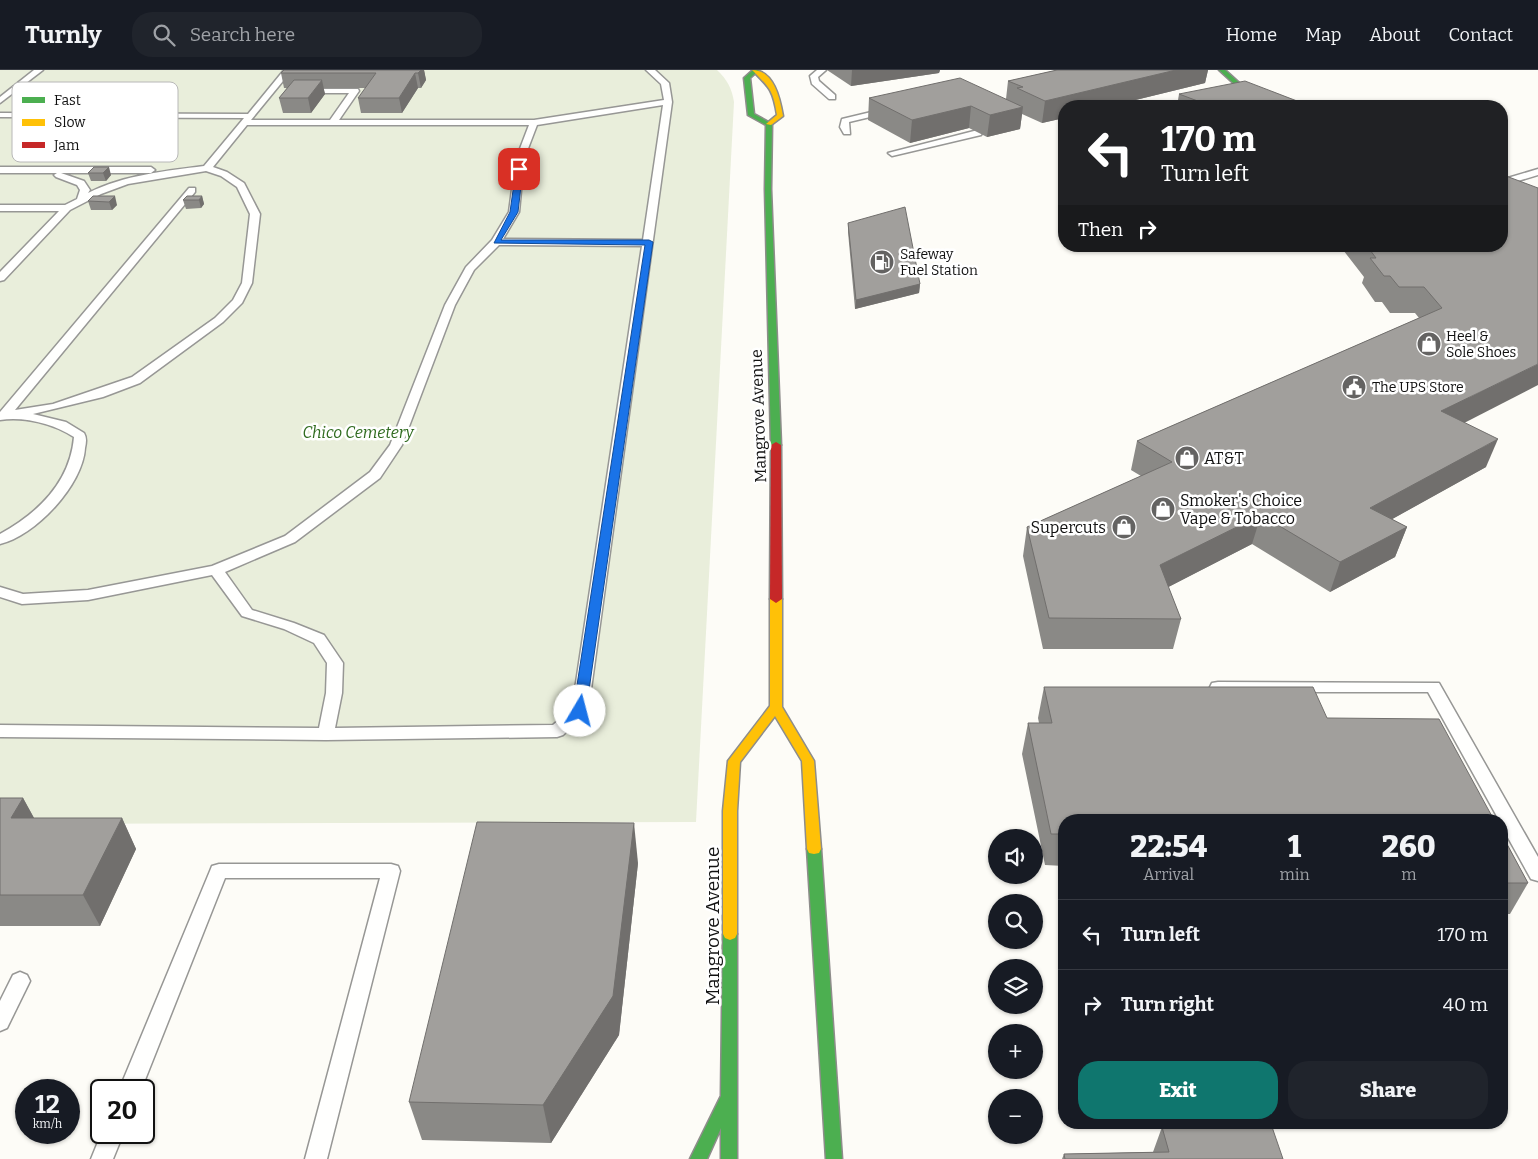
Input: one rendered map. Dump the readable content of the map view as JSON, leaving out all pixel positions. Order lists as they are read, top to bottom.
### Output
{
  "streets": {
    "street": ["Mangrove Avenue"]
  },
  "parks": ["Chico Cemetery"],
  "places": {
    "fuel station": ["Safeway Fuel Station"],
    "shop": [
      "Heel & Sole Shoes",
      "AT&T",
      "Smoker's Choice Vape & Tobacco",
      "Supercuts"
    ],
    "public building": ["The UPS Store"]
  },
  "legend": ["Fast", "Slow", "Jam"],
  "page": {
    "header": "Turnly",
    "search": "Search here",
    "nav": [
      "Home",
      "Map",
      "About",
      "Contact"
    ],
    "turn": ["170 m", "Turn left"],
    "then": "Then",
    "eta": [
      "22:54",
      "Arrival",
      "1",
      "min",
      "260",
      "m"
    ],
    "map_buttons": ["+", "−"],
    "list": [
      {
        "name": "Turn left",
        "value": "170 m"
      },
      {
        "name": "Turn right",
        "value": "40 m"
      }
    ],
    "buttons": ["Exit", "Share"],
    "speed": "12 km/h",
    "limit": "20"
  }
}
